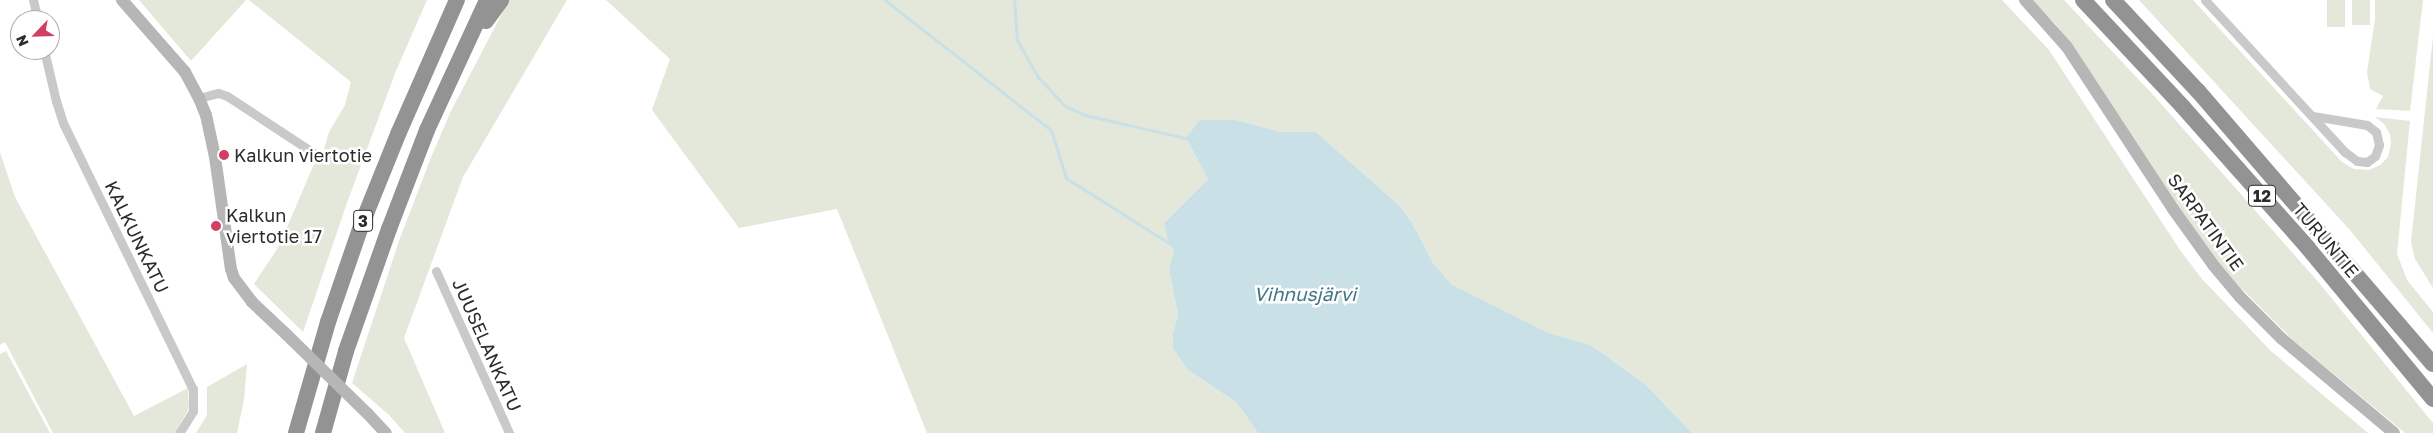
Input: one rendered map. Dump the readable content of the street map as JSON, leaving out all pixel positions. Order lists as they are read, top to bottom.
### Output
{
  "streets": {
    "highway": ["12", "3", "TURUNTIE"],
    "main road": ["SARPATINTIE"],
    "street": ["KALKUNKATU", "JUUSELANKATU"]
  },
  "water": ["Vihnusjärvi"],
  "places": ["Kalkun viertotie", "Kalkun viertotie 17"],
  "north": "bottom left"
}
